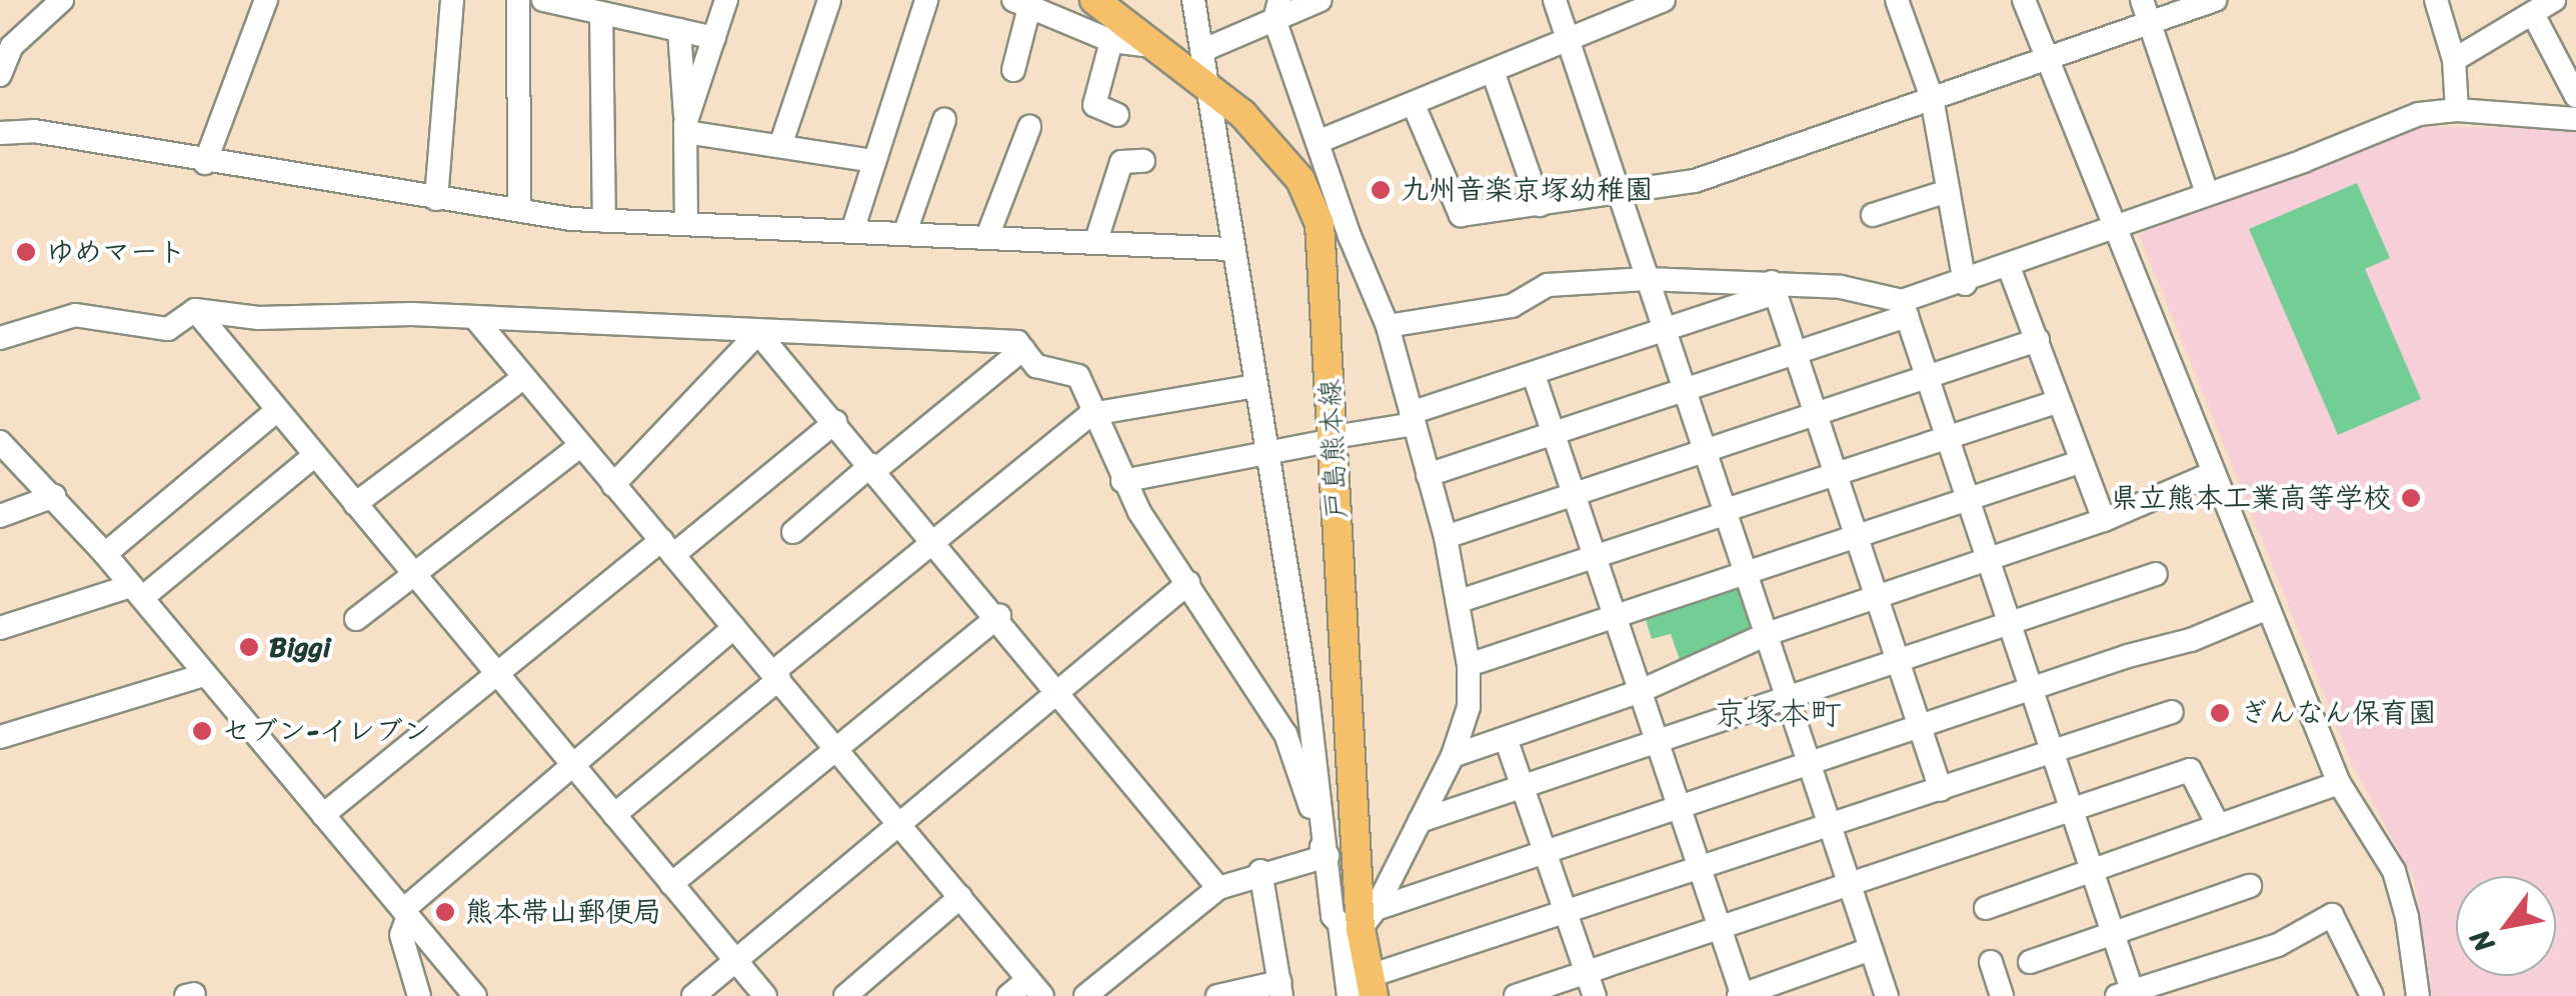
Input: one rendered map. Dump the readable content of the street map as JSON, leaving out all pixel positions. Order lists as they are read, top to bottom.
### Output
{
  "streets": {
    "main road": ["戸島熊本線"]
  },
  "districts": ["京塚本町"],
  "places": [
    "九州音楽京塚幼稚園",
    "ゆめマート",
    "県立熊本工業高等学校",
    "Biggi",
    "ぎんなん保育園",
    "セブン-イレブン",
    "熊本帯山郵便局"
  ],
  "north": "bottom left"
}
